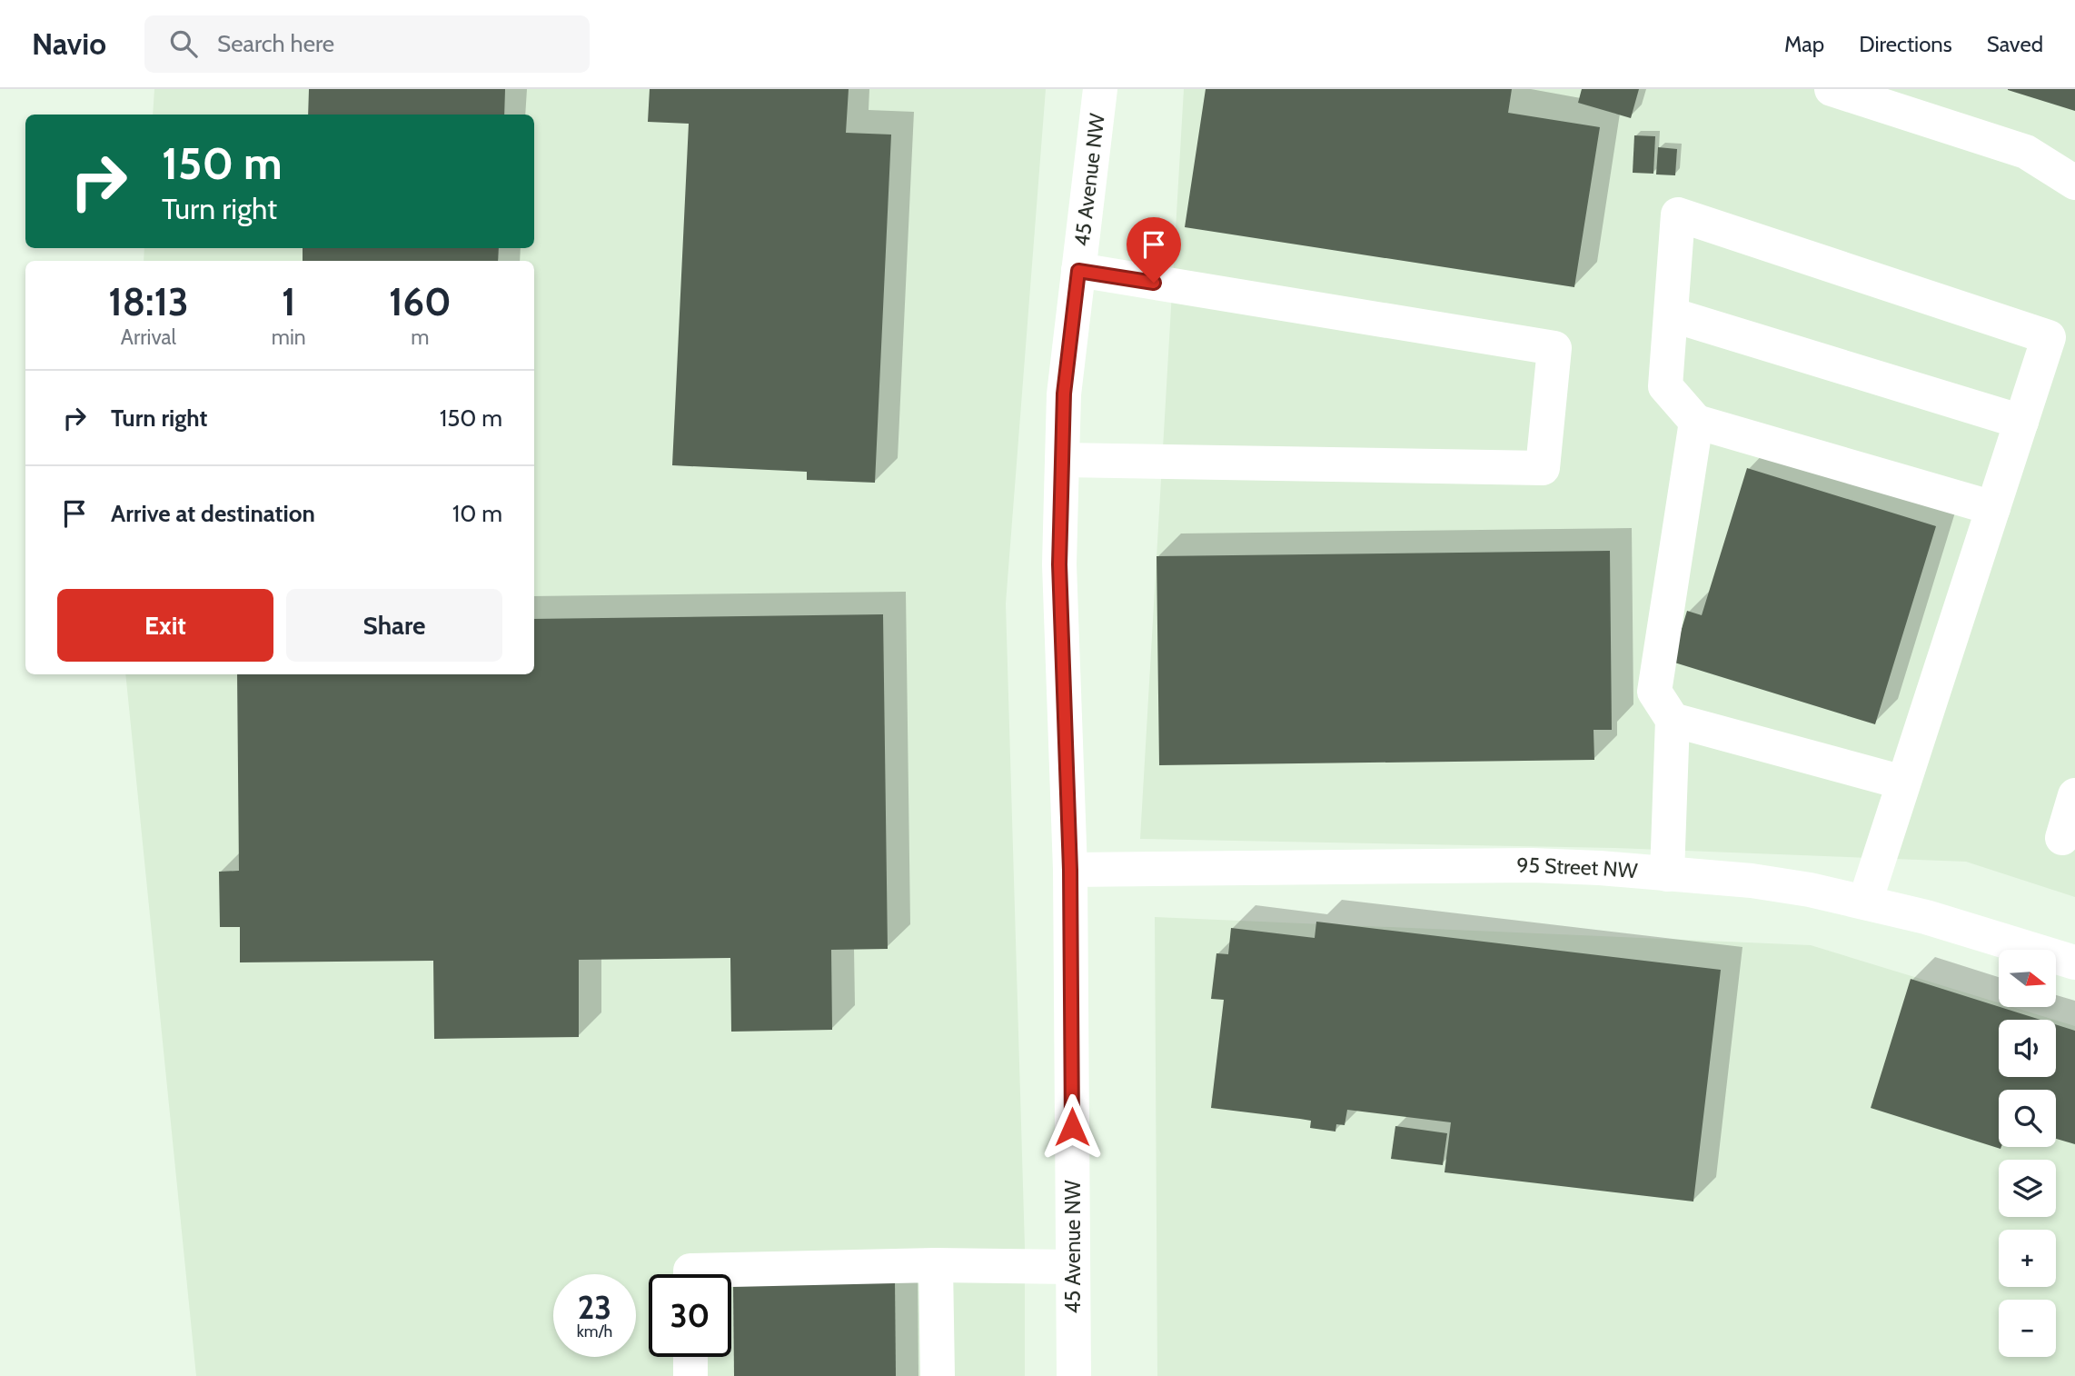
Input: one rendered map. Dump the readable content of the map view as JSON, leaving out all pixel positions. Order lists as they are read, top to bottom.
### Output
{
  "streets": {
    "street": ["45 Avenue NW", "95 Street NW"]
  },
  "crossings": [
    ["45 Avenue NW", "95 Street NW"]
  ],
  "north": "right",
  "page": {
    "header": "Navio",
    "search": "Search here",
    "nav": ["Map", "Directions", "Saved"],
    "turn": ["150 m", "Turn right"],
    "eta": [
      "18:13",
      "Arrival",
      "1",
      "min",
      "160",
      "m"
    ],
    "list": [
      {
        "name": "Turn right",
        "value": "150 m"
      },
      {
        "name": "Arrive at destination",
        "value": "10 m"
      }
    ],
    "buttons": ["Exit", "Share"],
    "map_buttons": ["+", "−"],
    "speed": "23 km/h",
    "limit": "30"
  }
}
